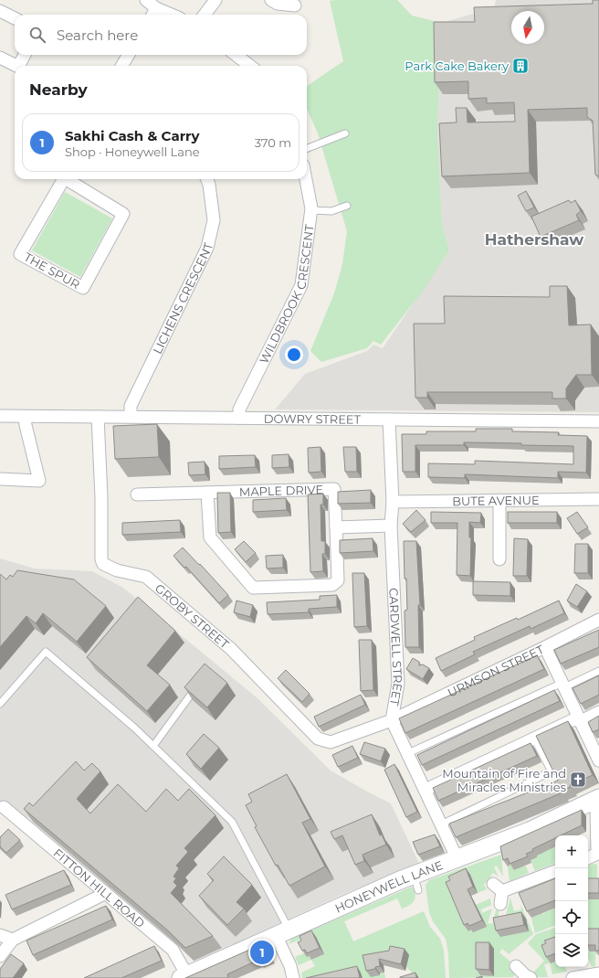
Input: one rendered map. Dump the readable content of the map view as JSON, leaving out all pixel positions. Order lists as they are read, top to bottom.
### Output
{
  "streets": {
    "street": [
      "THE SPUR",
      "WILDBROOK CRESCENT",
      "LICHENS CRESCENT",
      "DOWRY STREET",
      "MAPLE DRIVE",
      "BUTE AVENUE",
      "GROBY STREET",
      "CARDWELL STREET",
      "URMSON STREET",
      "HONEYWELL LANE",
      "FITTON HILL ROAD"
    ]
  },
  "crossings": [
    ["WILDBROOK CRESCENT", "DOWRY STREET"],
    ["LICHENS CRESCENT", "DOWRY STREET"],
    ["DOWRY STREET", "GROBY STREET"],
    ["DOWRY STREET", "CARDWELL STREET"],
    ["BUTE AVENUE", "CARDWELL STREET"],
    ["GROBY STREET", "CARDWELL STREET"],
    ["GROBY STREET", "URMSON STREET"],
    ["CARDWELL STREET", "URMSON STREET"],
    ["CARDWELL STREET", "HONEYWELL LANE"],
    ["HONEYWELL LANE", "FITTON HILL ROAD"]
  ],
  "districts": ["Hathershaw"],
  "places": {
    "building": ["Park Cake Bakery"],
    "church": ["Mountain of Fire and Miracles Ministries"]
  },
  "north": "bottom",
  "page": {
    "search": "Search here",
    "heading": "Nearby",
    "list": [
      {
        "mark": "1",
        "name": "Sakhi Cash & Carry",
        "note": "Shop · Honeywell Lane",
        "value": "370 m"
      }
    ],
    "map_buttons": ["+", "−"],
    "pins": "1"
  }
}
